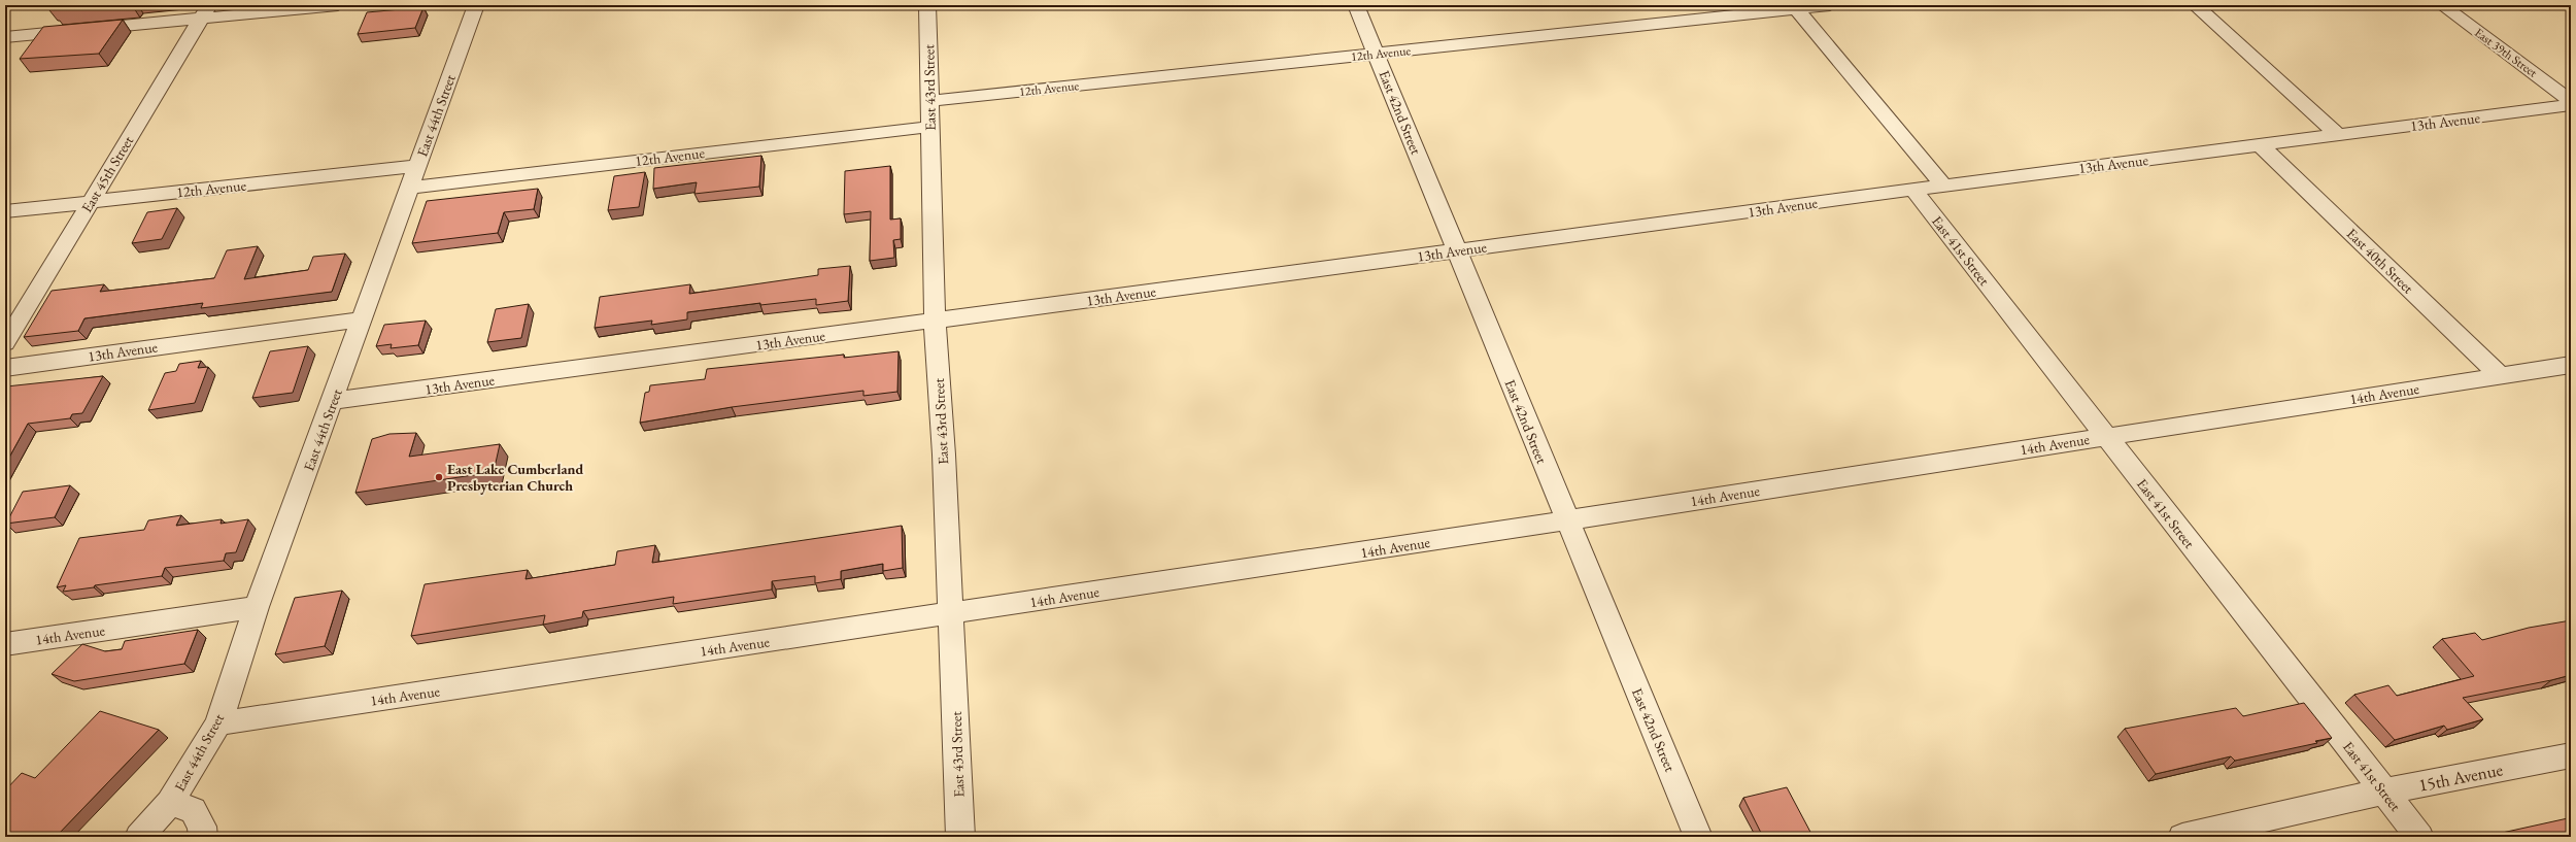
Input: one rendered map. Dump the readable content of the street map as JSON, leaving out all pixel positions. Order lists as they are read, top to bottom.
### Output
{
  "streets": {
    "street": [
      "East 39th Street",
      "12th Avenue",
      "East 43rd Street",
      "East 42nd Street",
      "East 44th Street",
      "13th Avenue",
      "East 45th Street",
      "East 41st Street",
      "East 40th Street",
      "14th Avenue",
      "15th Avenue"
    ]
  },
  "crossings": [
    ["12th Avenue", "East 43rd Street"],
    ["12th Avenue", "East 42nd Street"],
    ["12th Avenue", "East 44th Street"],
    ["12th Avenue", "East 45th Street"],
    ["East 43rd Street", "13th Avenue"],
    ["East 43rd Street", "14th Avenue"],
    ["East 42nd Street", "13th Avenue"],
    ["East 42nd Street", "14th Avenue"],
    ["East 44th Street", "13th Avenue"],
    ["East 44th Street", "14th Avenue"],
    ["13th Avenue", "East 41st Street"],
    ["13th Avenue", "East 40th Street"],
    ["East 41st Street", "14th Avenue"],
    ["East 41st Street", "15th Avenue"],
    ["East 40th Street", "14th Avenue"]
  ],
  "places": ["East Lake Cumberland Presbyterian Church"]
}
